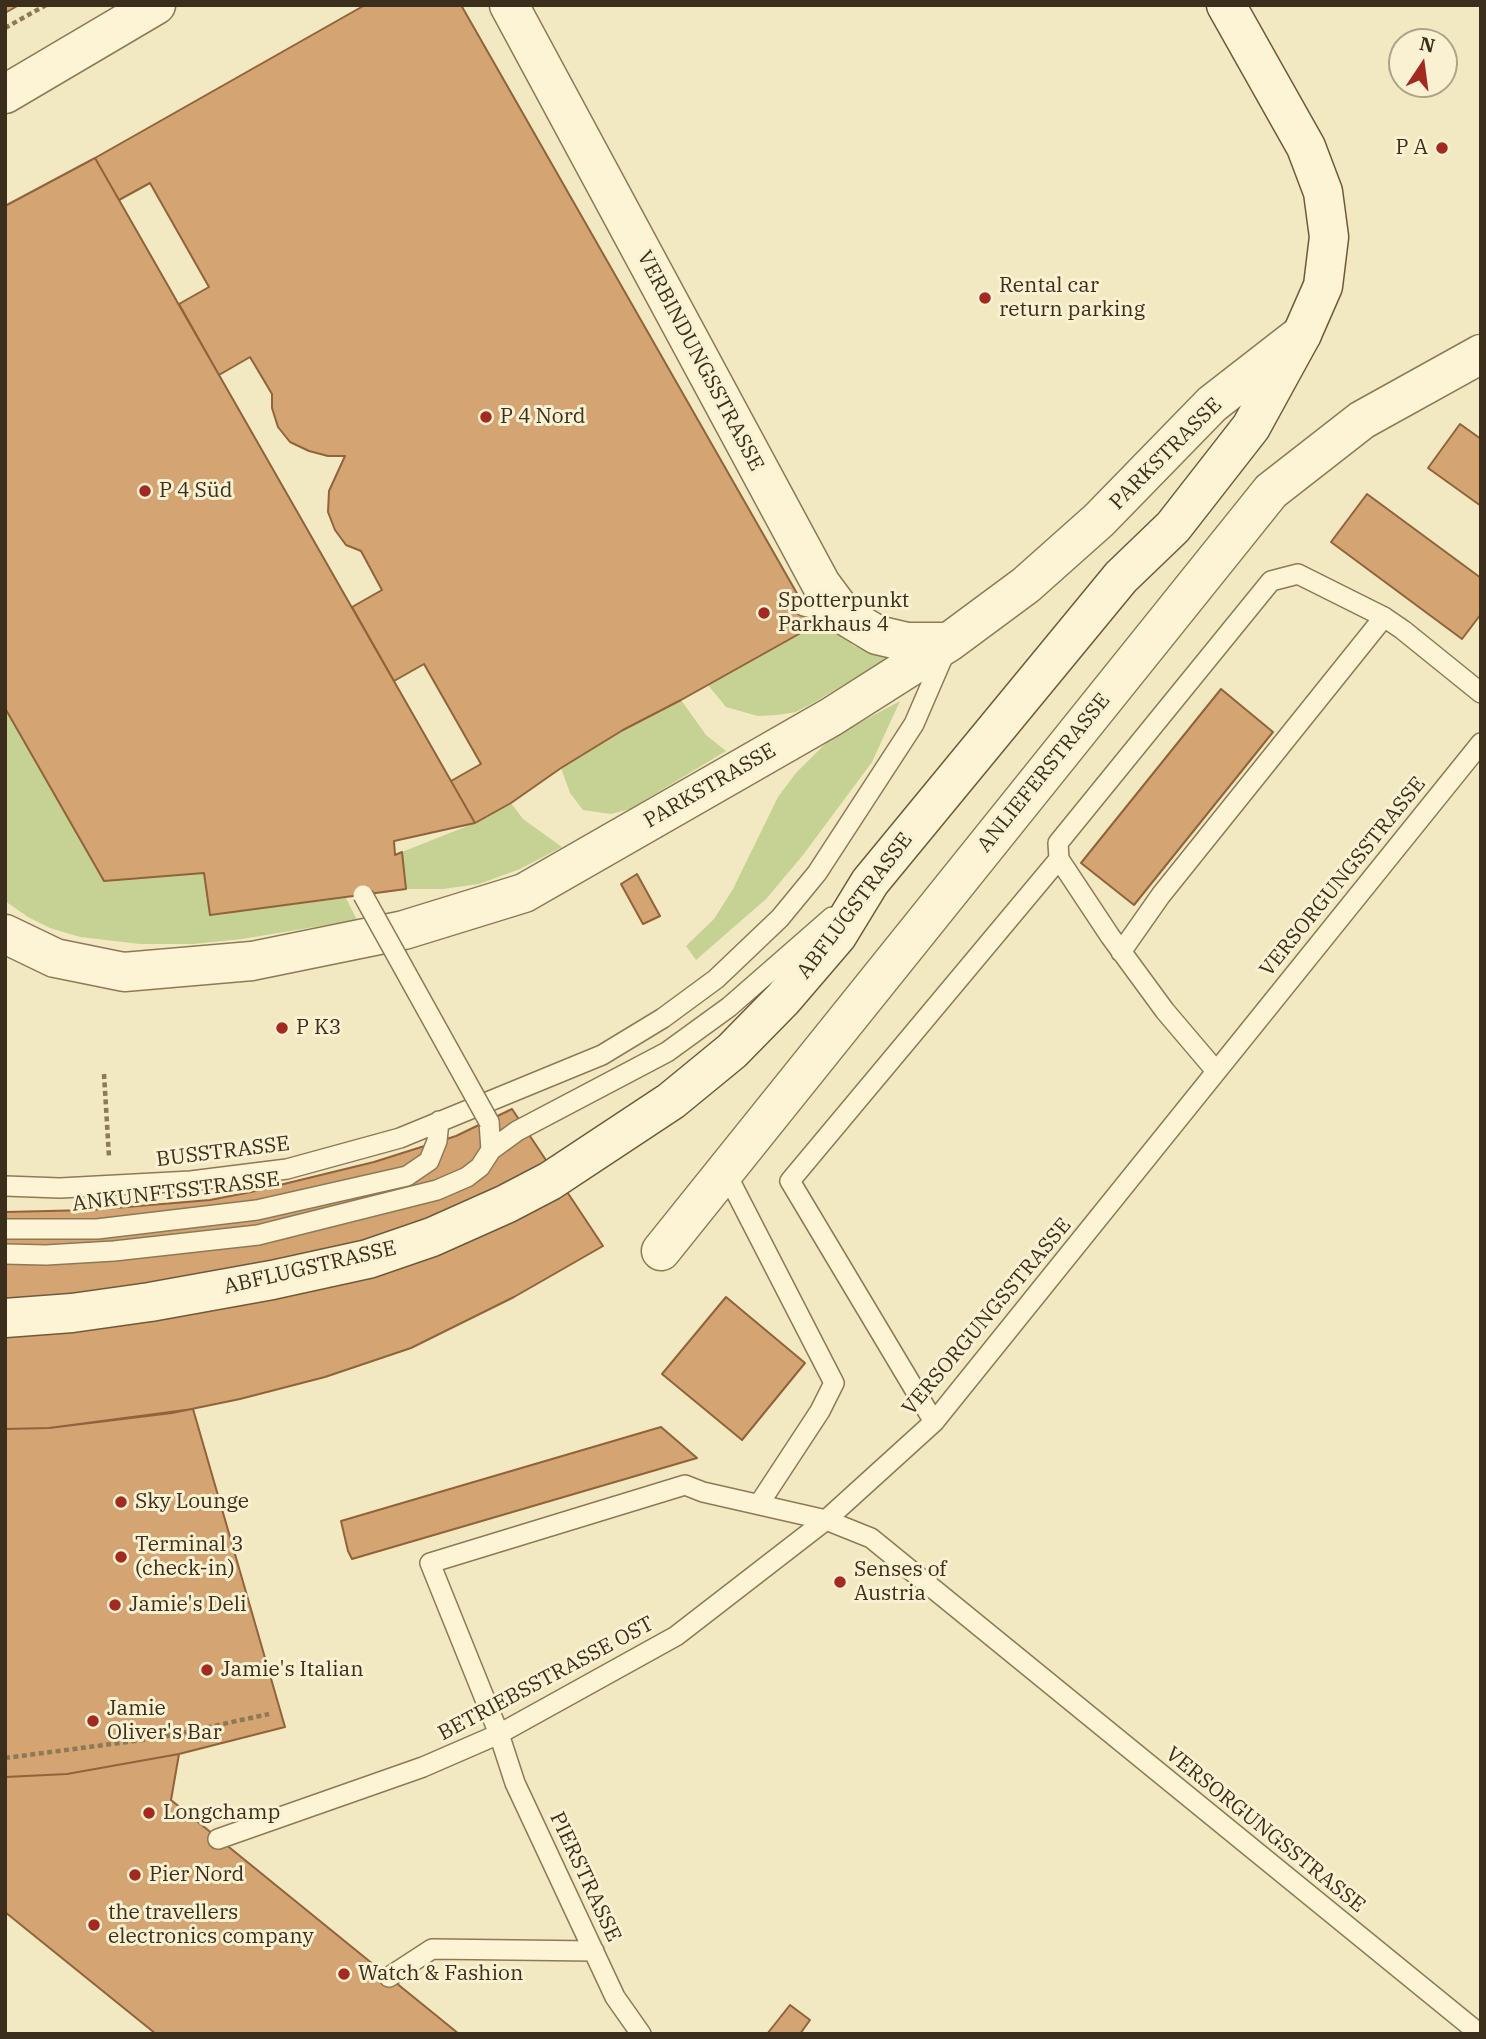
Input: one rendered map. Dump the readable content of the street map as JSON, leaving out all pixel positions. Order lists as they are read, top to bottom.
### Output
{
  "streets": {
    "street": [
      "VERBINDUNGSSTRASSE",
      "PARKSTRASSE",
      "ANLIEFERSTRASSE",
      "ABFLUGSTRASSE"
    ],
    "lane": [
      "VERSORGUNGSSTRASSE",
      "BUSSTRASSE",
      "ANKUNFTSSTRASSE",
      "BETRIEBSSTRASSE OST",
      "PIERSTRASSE"
    ]
  },
  "crossings": [
    ["VERBINDUNGSSTRASSE", "PARKSTRASSE"],
    ["VERBINDUNGSSTRASSE", "BUSSTRASSE"],
    ["PARKSTRASSE", "ABFLUGSTRASSE"],
    ["PARKSTRASSE", "BUSSTRASSE"],
    ["VERSORGUNGSSTRASSE", "BETRIEBSSTRASSE OST"],
    ["BUSSTRASSE", "ANKUNFTSSTRASSE"],
    ["BETRIEBSSTRASSE OST", "PIERSTRASSE"]
  ],
  "places": [
    "P A",
    "Rental car return parking",
    "P 4 Nord",
    "P 4 Süd",
    "Spotterpunkt Parkhaus 4",
    "P K3",
    "Sky Lounge",
    "Terminal 3 (check-in)",
    "Senses of Austria",
    "Jamie's Deli",
    "Jamie's Italian",
    "Jamie Oliver's Bar",
    "Longchamp",
    "Pier Nord",
    "the travellers electronics company",
    "Watch & Fashion"
  ],
  "north": "top"
}
